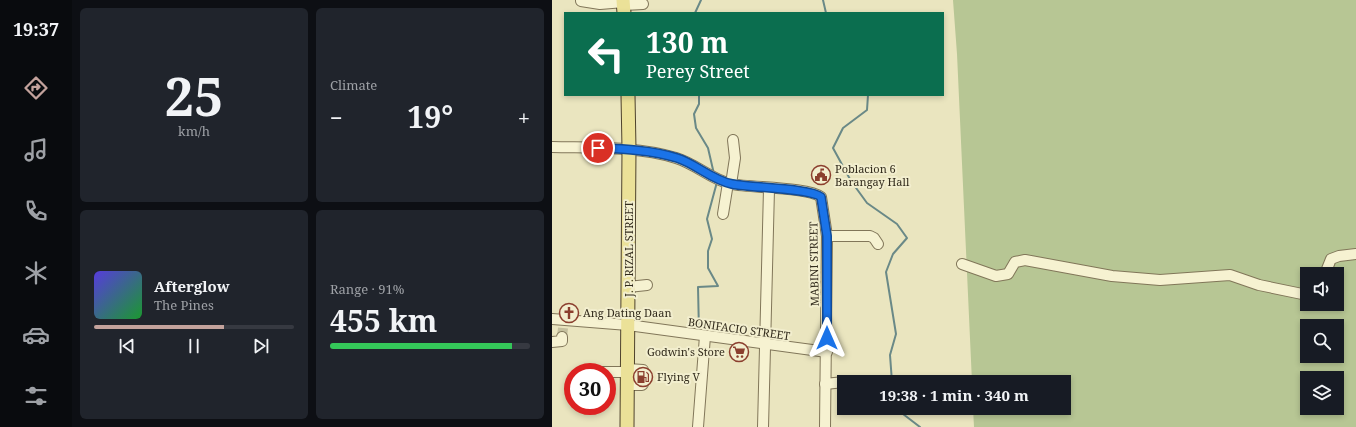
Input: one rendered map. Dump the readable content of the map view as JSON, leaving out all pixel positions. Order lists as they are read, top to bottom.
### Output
{
  "streets": {
    "main road": ["J. P. RIZAL STREET"],
    "street": ["MABINI STREET", "BONIFACIO STREET"]
  },
  "crossings": [
    ["J. P. RIZAL STREET", "BONIFACIO STREET"],
    ["MABINI STREET", "BONIFACIO STREET"]
  ],
  "places": {
    "public building": ["Poblacion 6 Barangay Hall"],
    "church": ["Ang Dating Daan"],
    "supermarket": ["Godwin's Store"],
    "fuel station": ["Flying V"]
  },
  "page": {
    "tabs": "19:37",
    "tile": [
      ["25", "km/h"],
      "Climate",
      ["Range · 91%", "455 km"]
    ],
    "turn": ["130 m", "Perey Street"],
    "heat": ["−", "19°", "+"],
    "song": ["Afterglow", "The Pines"],
    "limit": "30",
    "trip": "19:38 · 1 min · 340 m"
  }
}
